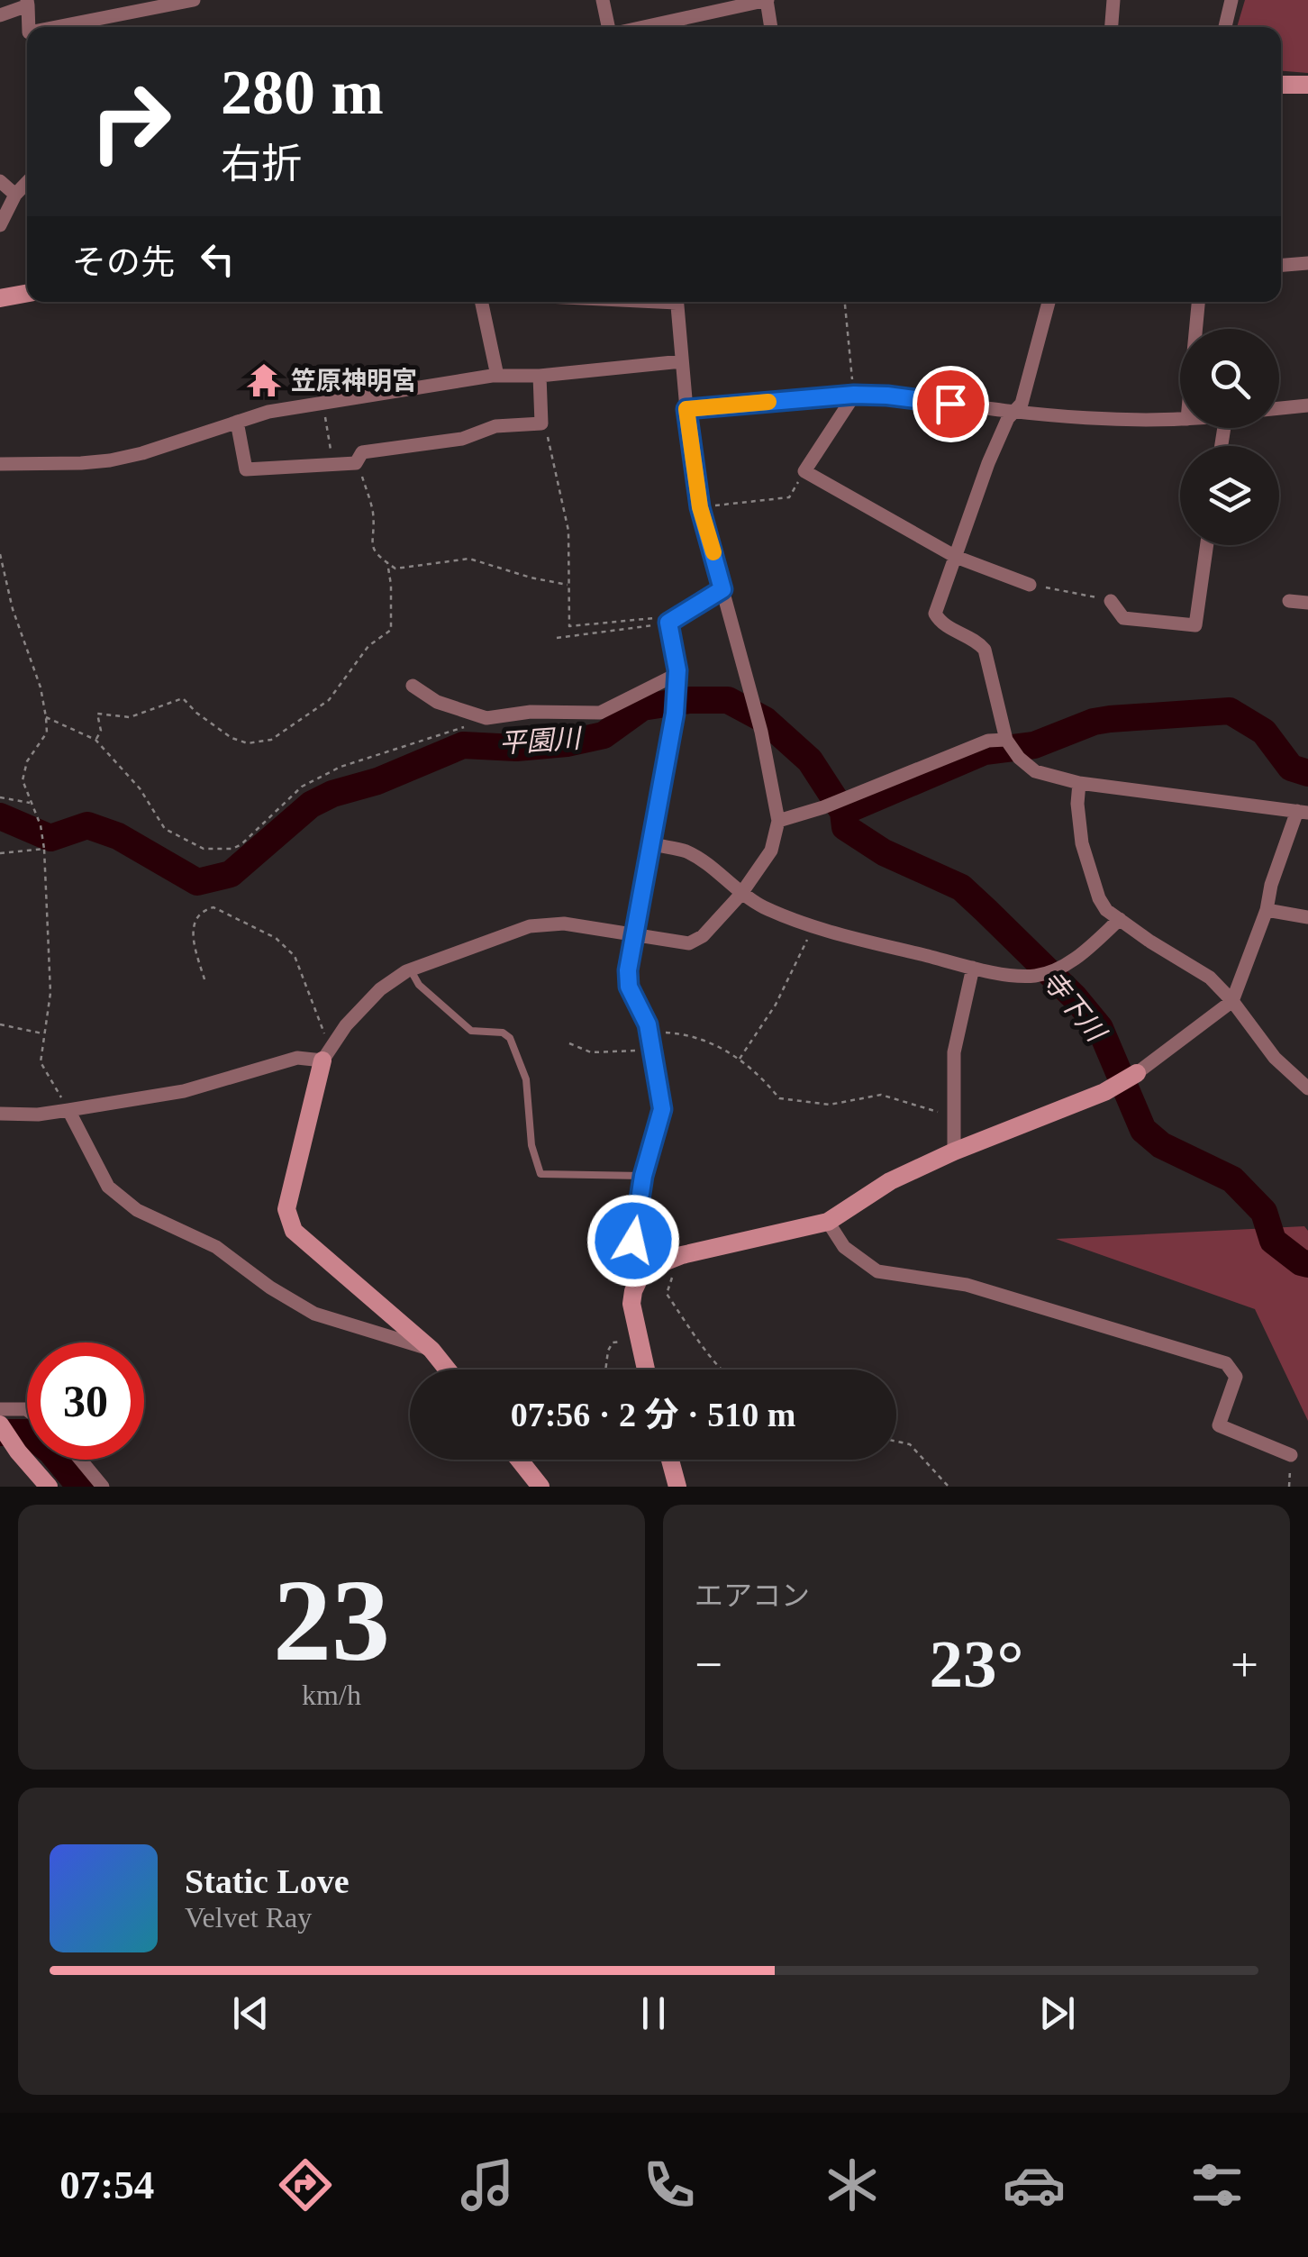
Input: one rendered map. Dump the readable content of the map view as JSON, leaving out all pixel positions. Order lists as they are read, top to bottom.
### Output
{
  "water": ["平園川", "寺下川"],
  "places": {
    "temple": ["笠原神明宮"]
  },
  "page": {
    "turn": ["280 m", "右折"],
    "then": "その先",
    "limit": "30",
    "trip": "07:56 · 2 分 · 510 m",
    "tile": [
      ["23", "km/h"],
      "エアコン"
    ],
    "heat": ["−", "23°", "+"],
    "song": ["Static Love", "Velvet Ray"],
    "tabs": "07:54"
  }
}
